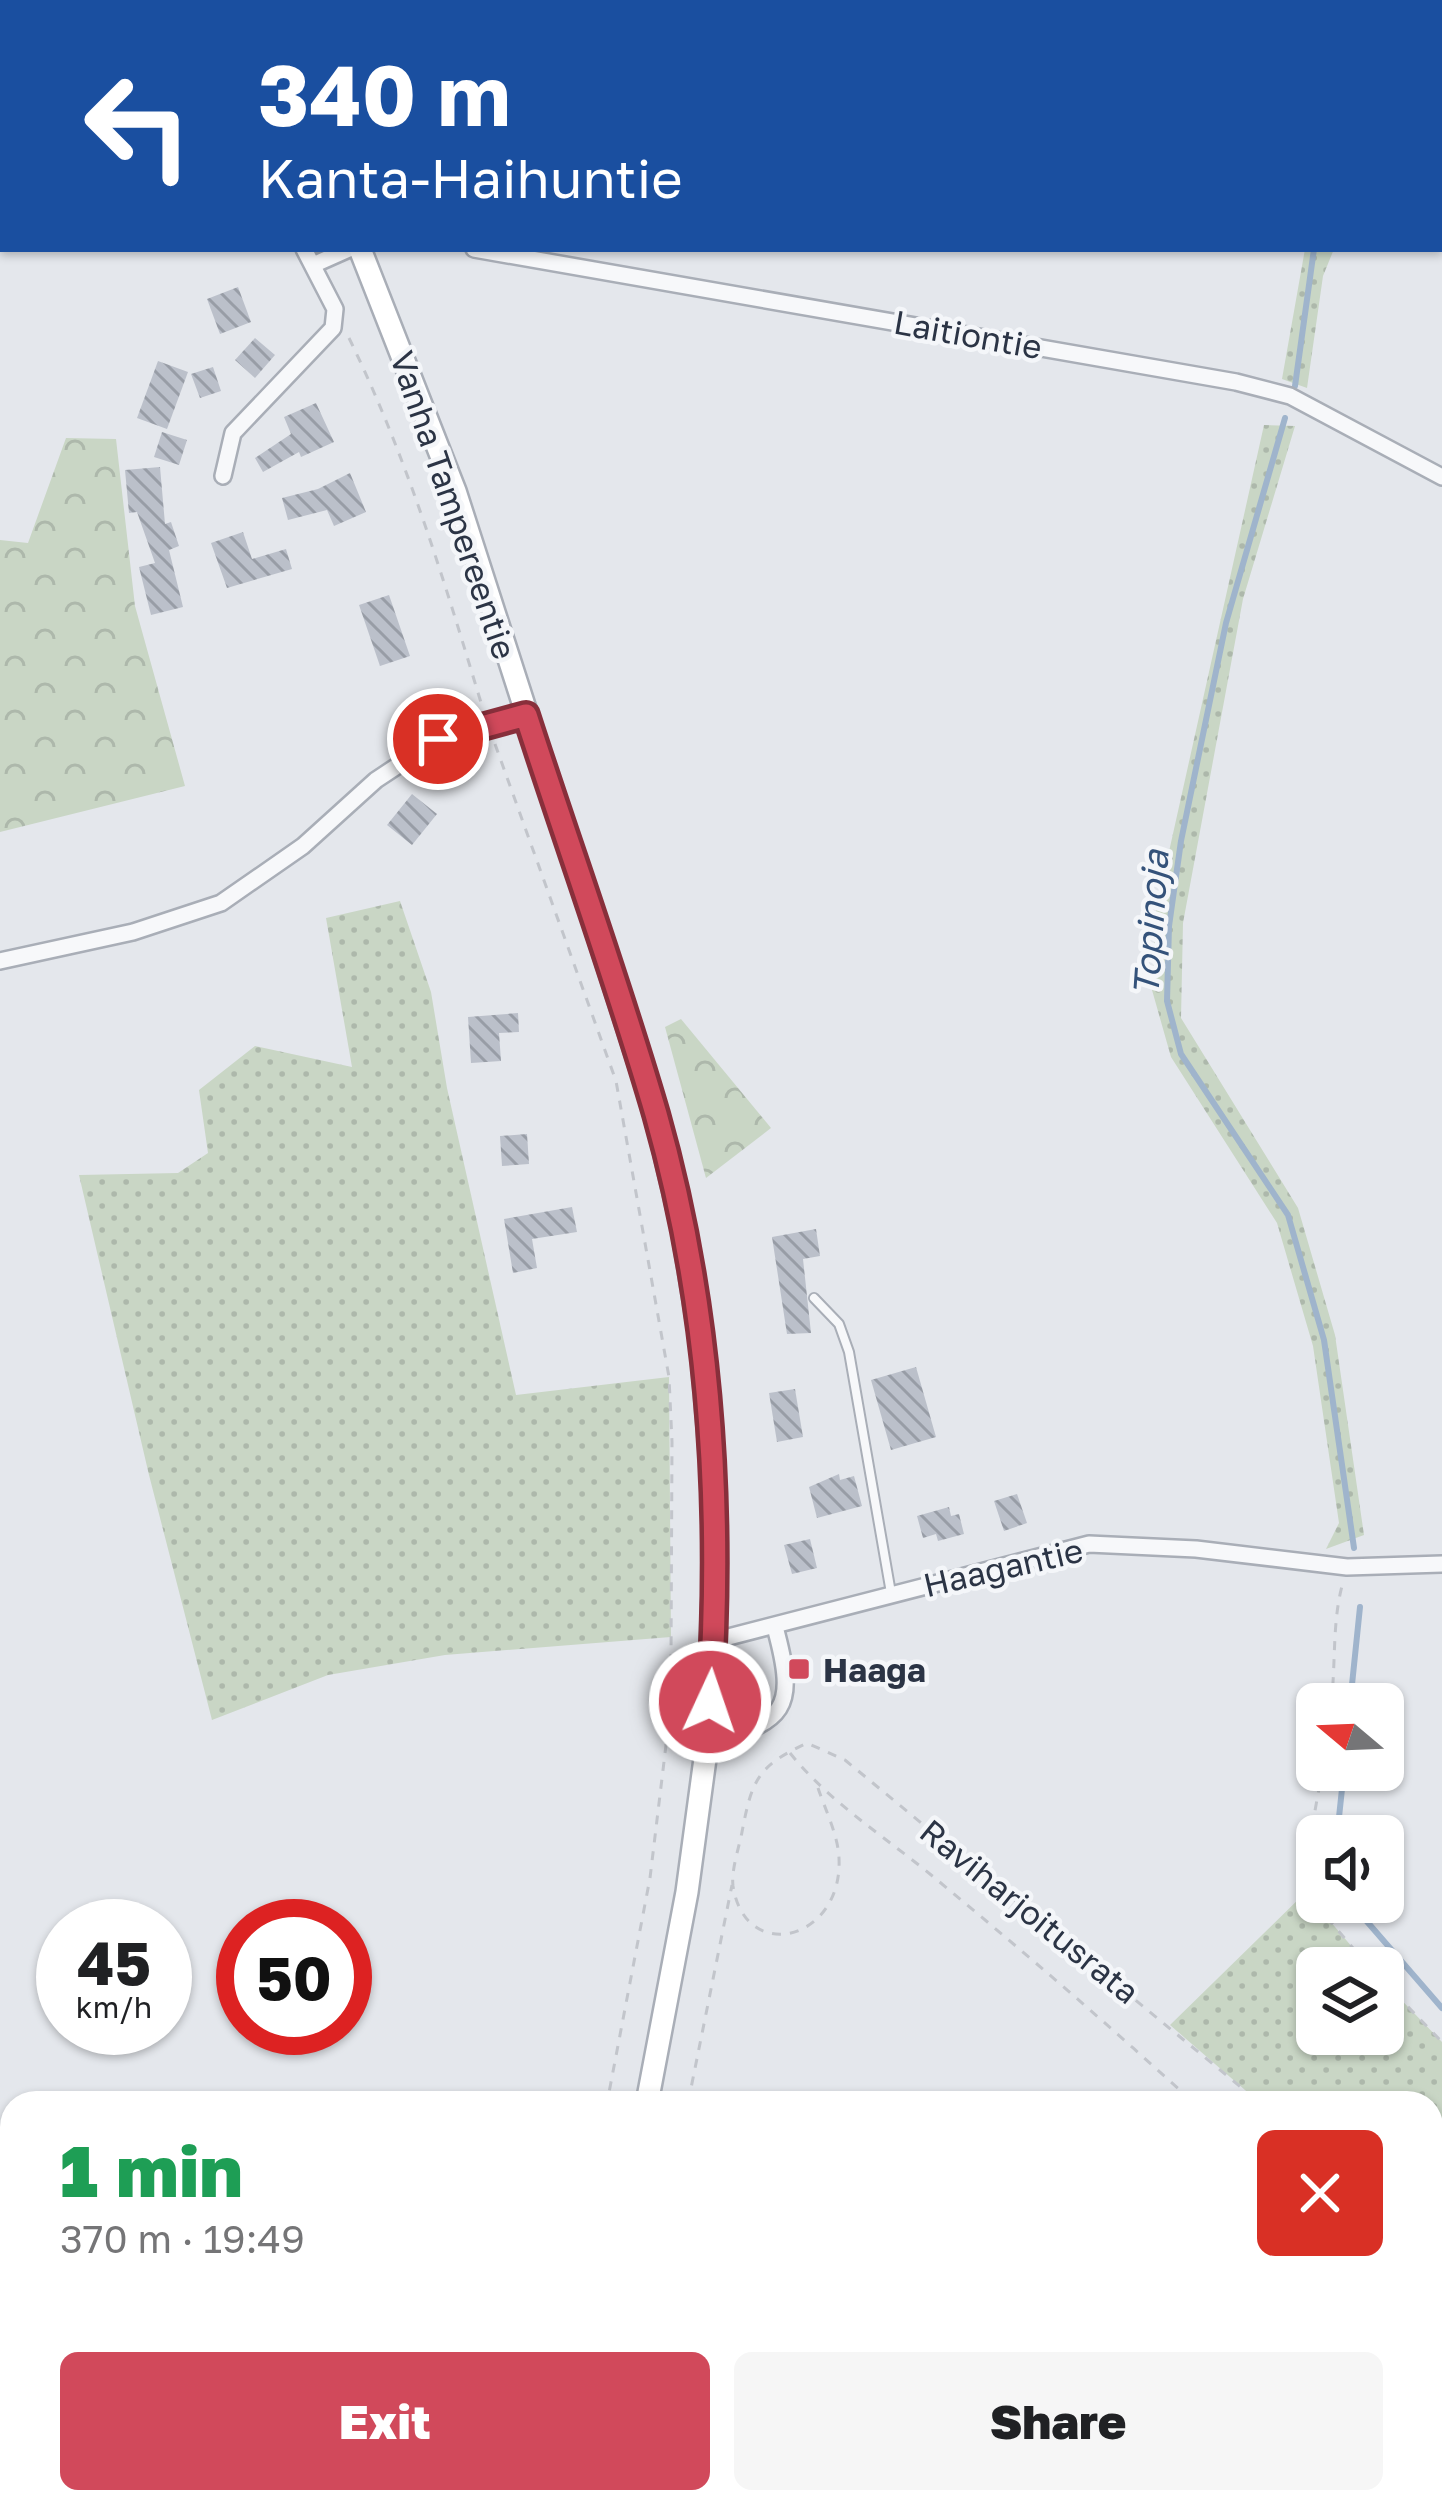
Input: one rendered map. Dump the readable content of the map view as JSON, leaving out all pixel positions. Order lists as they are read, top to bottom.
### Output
{
  "streets": {
    "main road": ["Vanha Tampereentie"],
    "street": ["Laitiontie", "Haagantie"],
    "path": ["Raviharjoitusrata"]
  },
  "crossings": [
    ["Vanha Tampereentie", "Haagantie"]
  ],
  "water": ["Topinoja"],
  "places": {
    "transit": ["Haaga"]
  },
  "north": "left",
  "page": {
    "turn": ["340 m", "Kanta-Haihuntie"],
    "speed": "45 km/h",
    "limit": "50",
    "heading": ["1 min", "370 m · 19:49"],
    "buttons": ["Exit", "Share"]
  }
}
